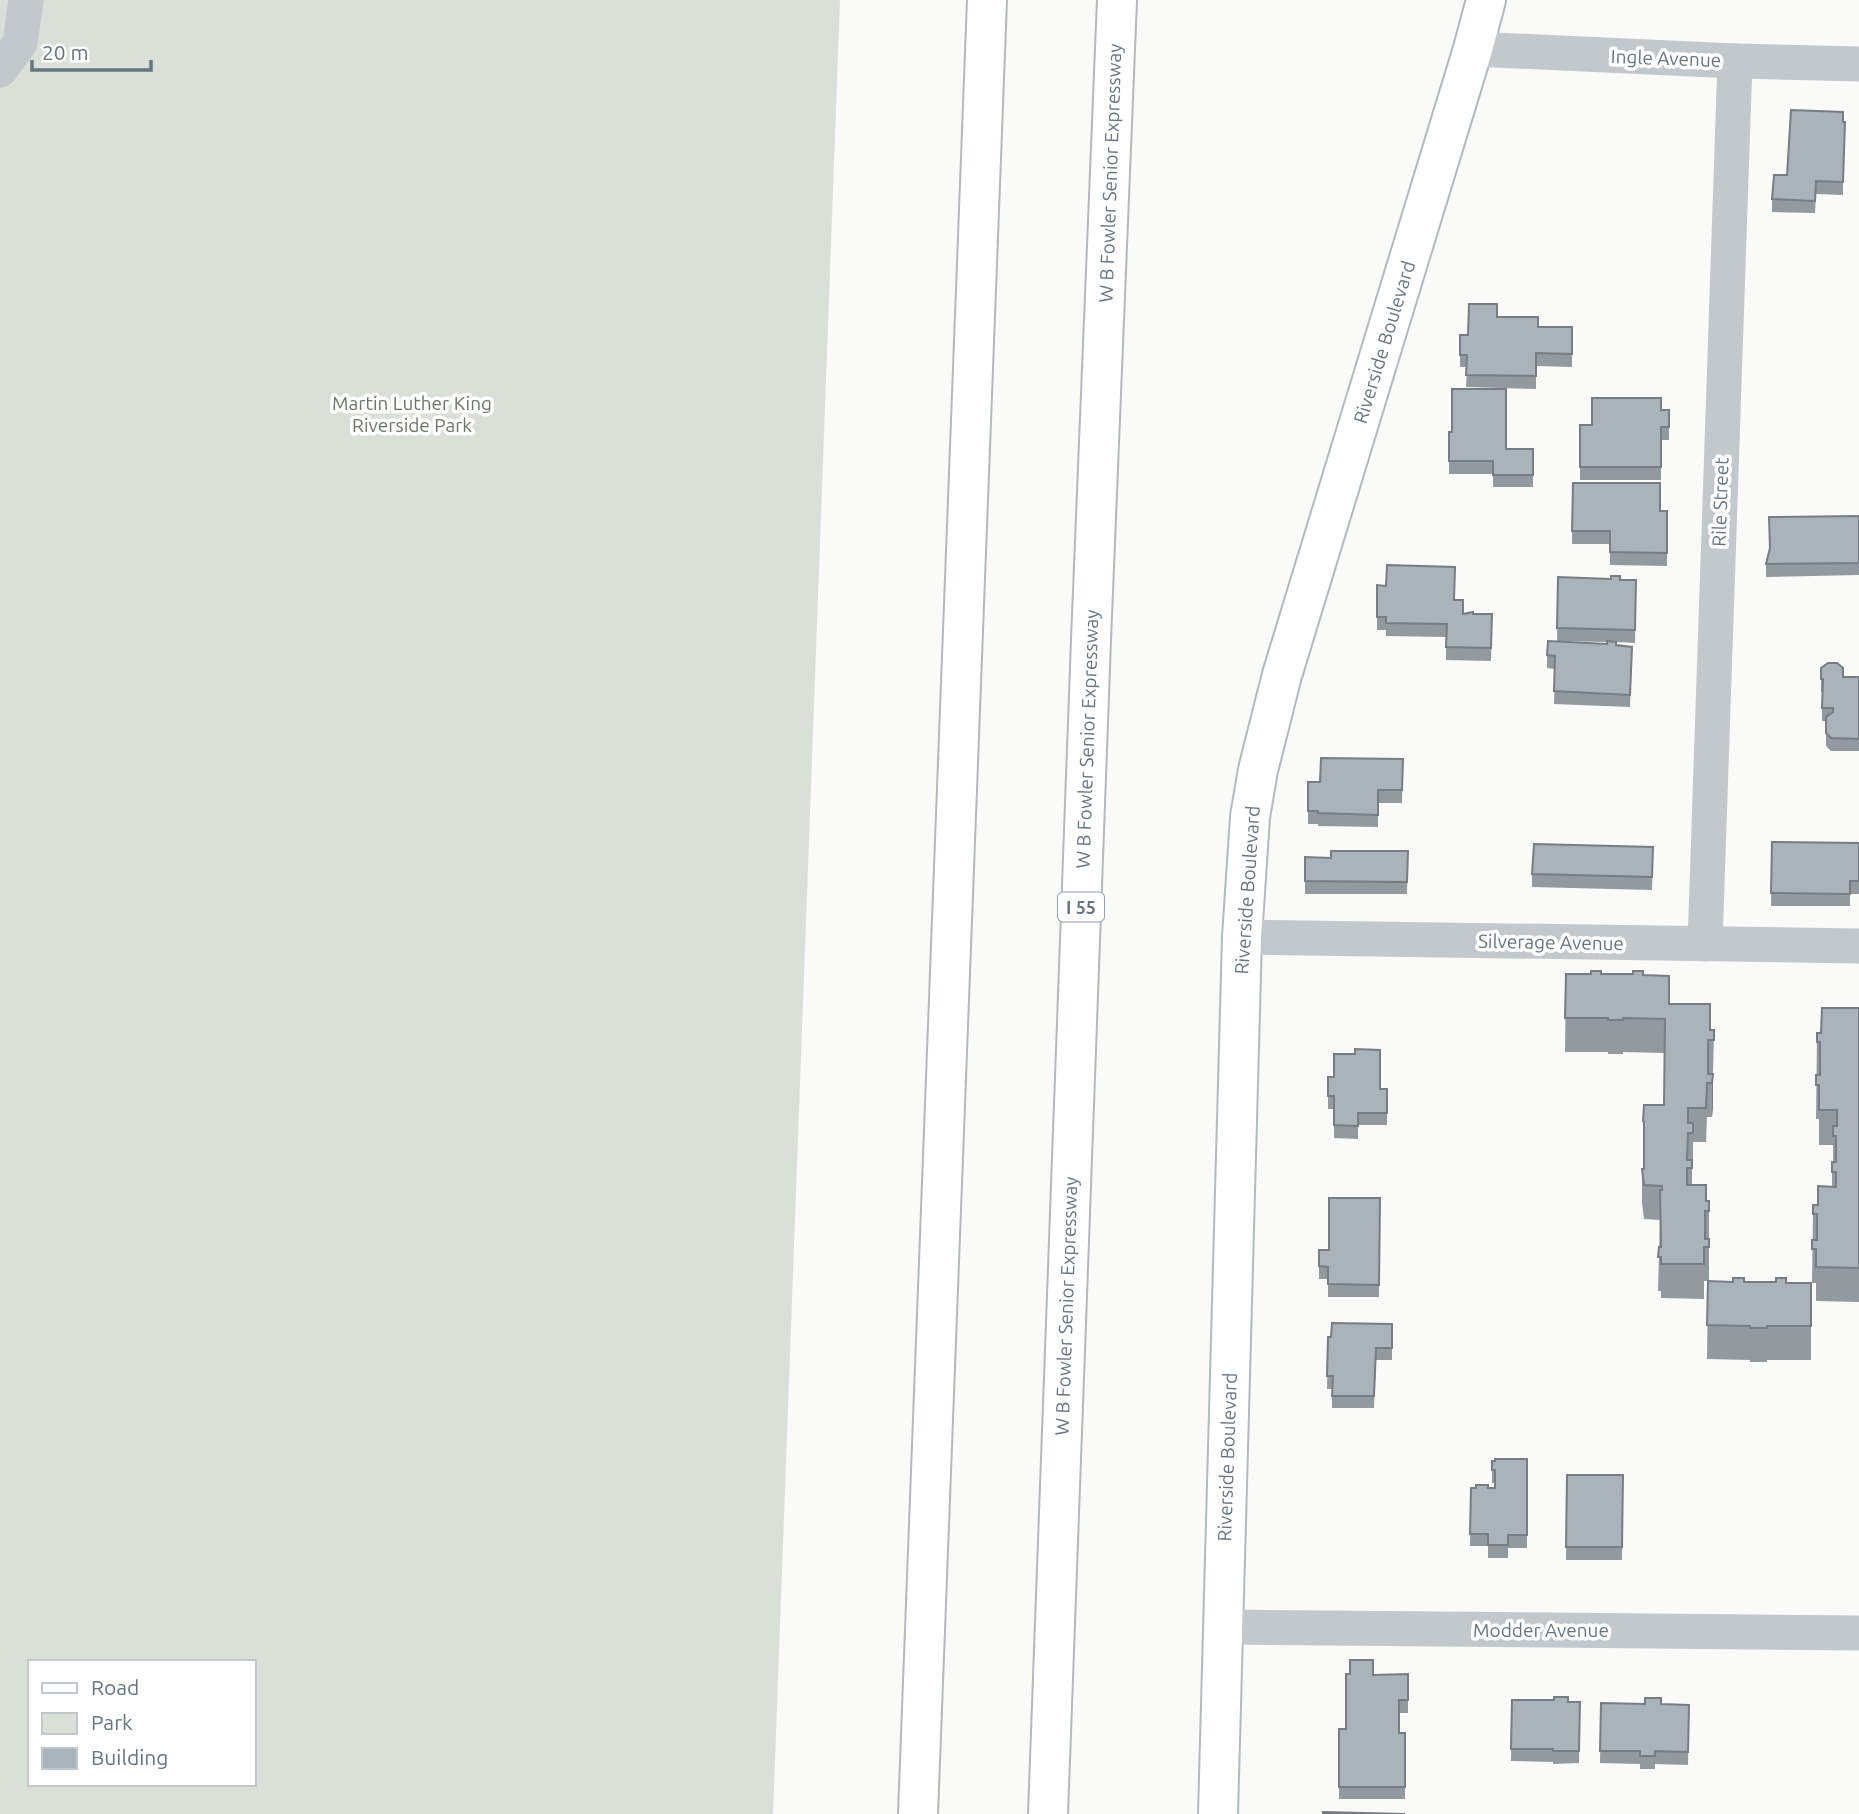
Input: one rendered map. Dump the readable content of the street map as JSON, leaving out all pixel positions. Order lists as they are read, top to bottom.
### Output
{
  "streets": {
    "main road": ["W B Fowler Senior Expressway", "Riverside Boulevard", "I 55"],
    "street": [
      "Ingle Avenue",
      "Rile Street",
      "Silverage Avenue",
      "Modder Avenue"
    ]
  },
  "crossings": [
    ["Ingle Avenue", "Riverside Boulevard"],
    ["Ingle Avenue", "Rile Street"],
    ["Riverside Boulevard", "Silverage Avenue"],
    ["Riverside Boulevard", "Modder Avenue"],
    ["Rile Street", "Silverage Avenue"]
  ],
  "parks": ["Martin Luther King Riverside Park"],
  "legend": ["Road", "Park", "Building"],
  "scale_bar": "20 m"
}
